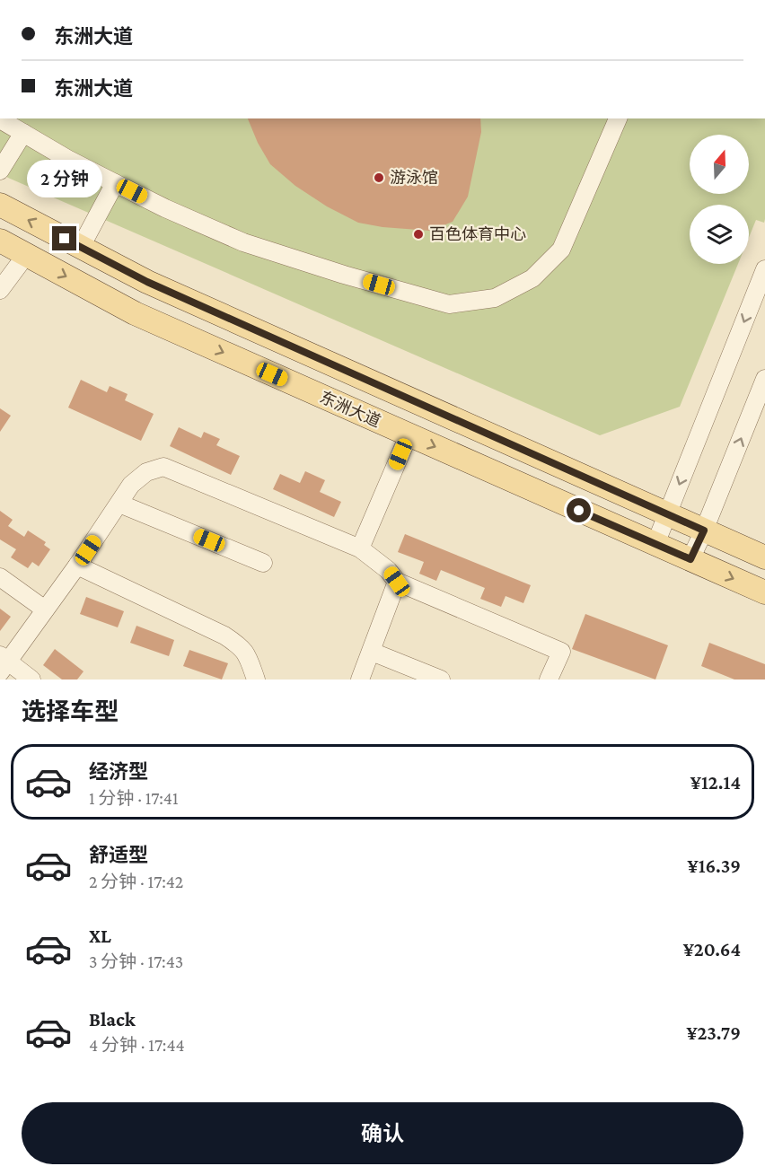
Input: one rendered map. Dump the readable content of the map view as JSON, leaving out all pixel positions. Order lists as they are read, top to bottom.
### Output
{
  "streets": {
    "main road": ["东洲大道"]
  },
  "places": ["游泳馆", "百色体育中心"],
  "north": "top",
  "page": {
    "banner": ["东洲大道", "东洲大道"],
    "bubble": "2 分钟",
    "heading": "选择车型",
    "list": [
      {
        "name": "经济型",
        "note": "1 分钟 · 17:41",
        "value": "¥12.14"
      },
      {
        "name": "舒适型",
        "note": "2 分钟 · 17:42",
        "value": "¥16.39"
      },
      {
        "name": "XL",
        "note": "3 分钟 · 17:43",
        "value": "¥20.64"
      },
      {
        "name": "Black",
        "note": "4 分钟 · 17:44",
        "value": "¥23.79"
      }
    ],
    "buttons": "确认"
  }
}
